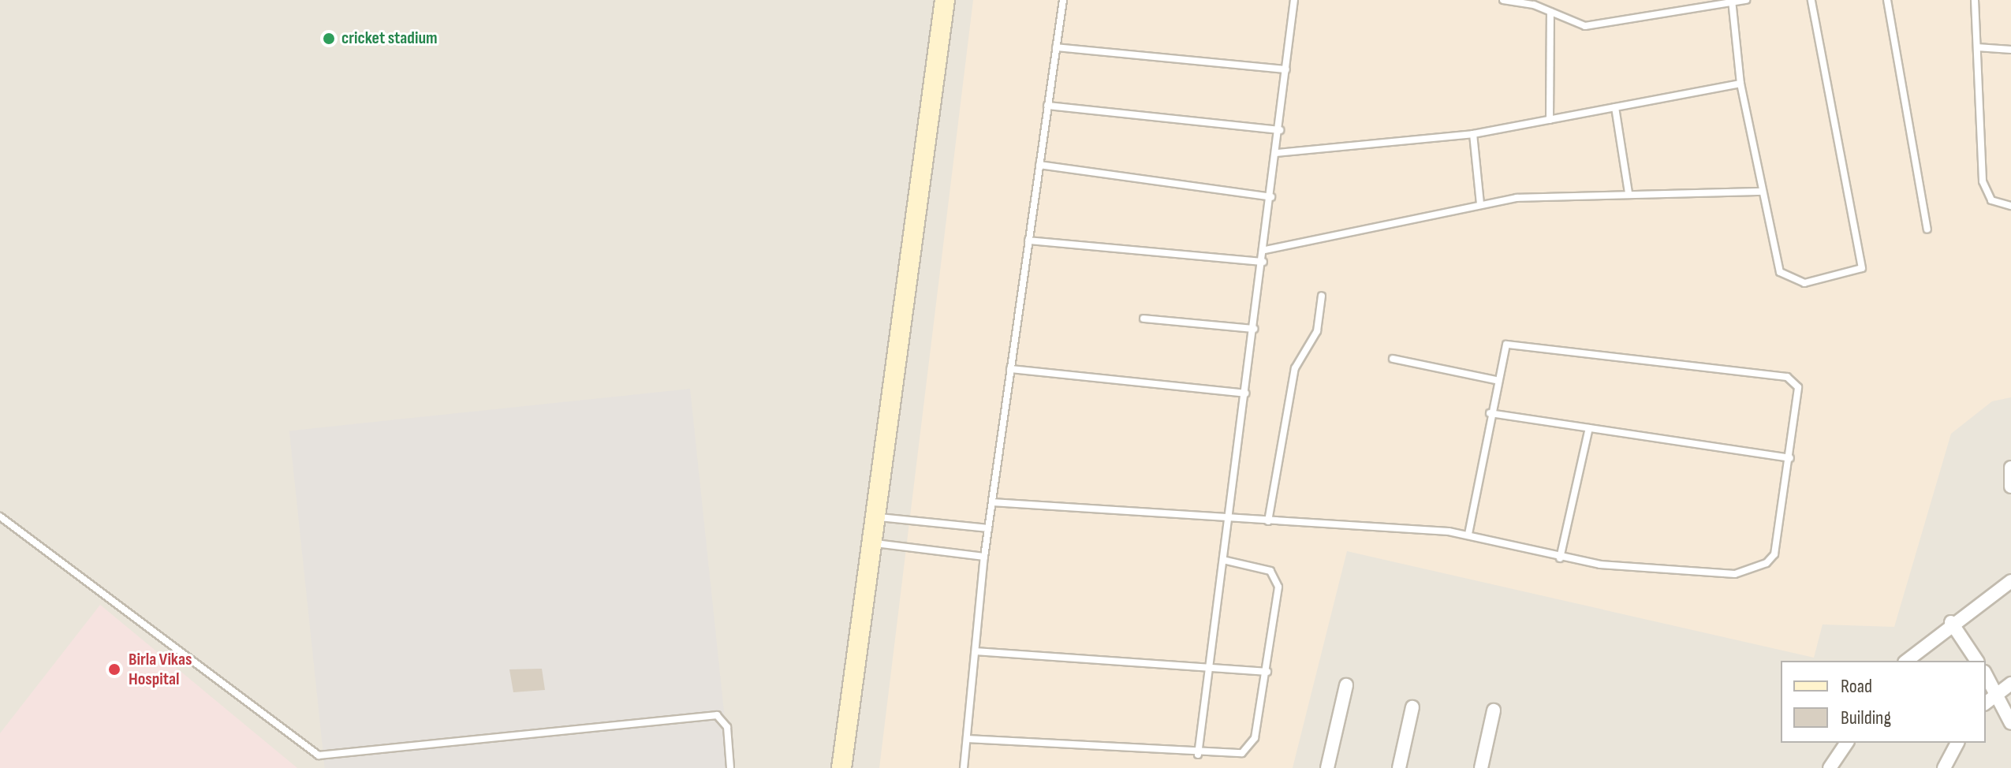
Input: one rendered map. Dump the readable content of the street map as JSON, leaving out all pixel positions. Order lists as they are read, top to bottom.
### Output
{
  "places": ["cricket stadium", "Birla Vikas Hospital"],
  "legend": ["Road", "Building"]
}
